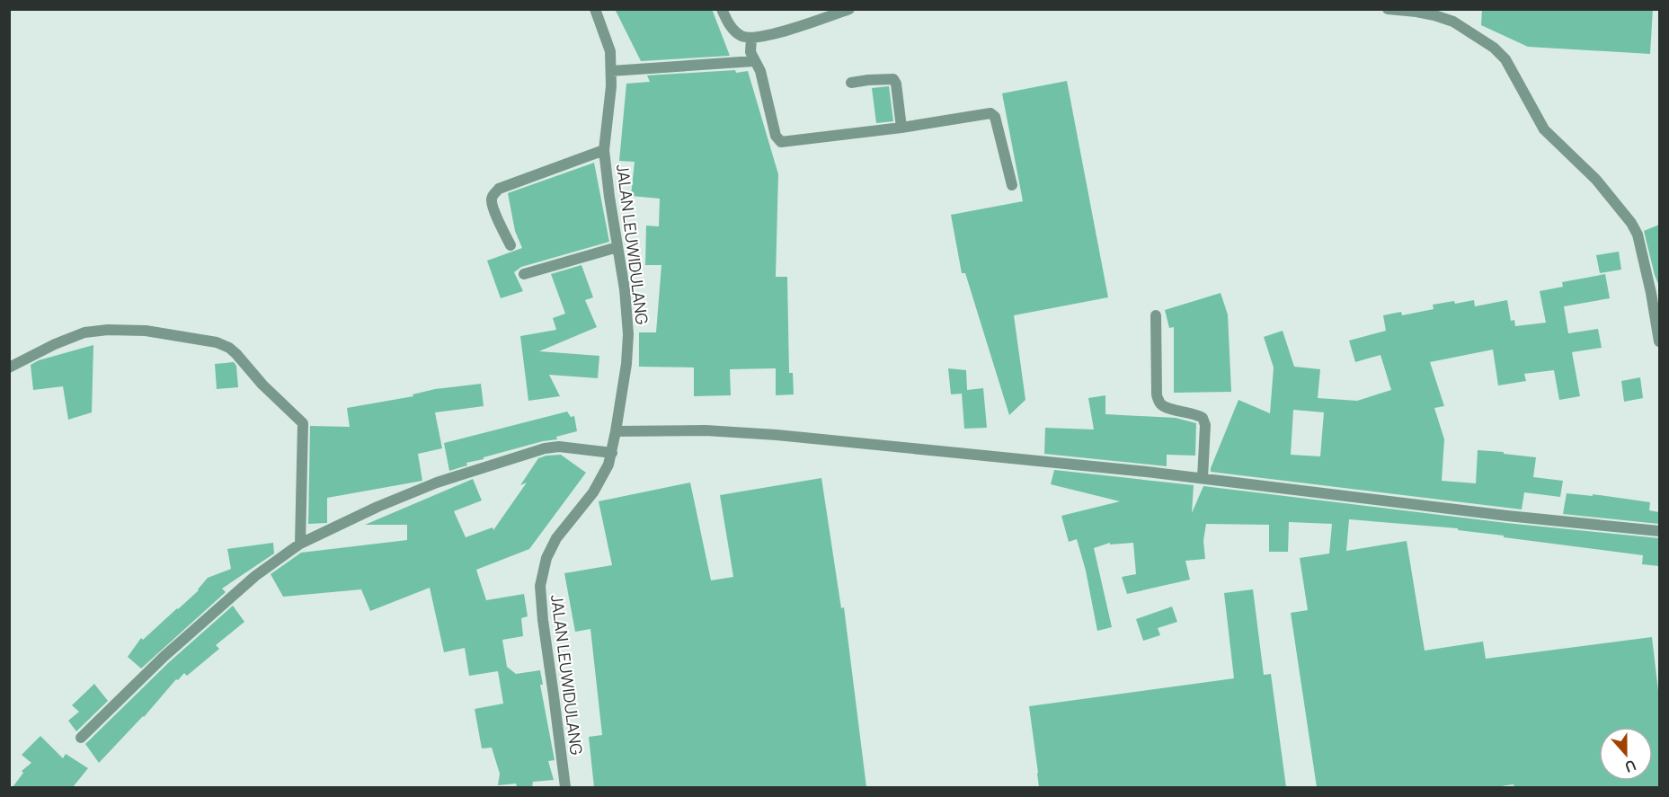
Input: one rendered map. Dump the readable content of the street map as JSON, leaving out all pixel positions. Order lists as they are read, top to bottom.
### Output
{
  "streets": {
    "street": ["JALAN LEUWIDULANG"]
  },
  "north": "bottom"
}
